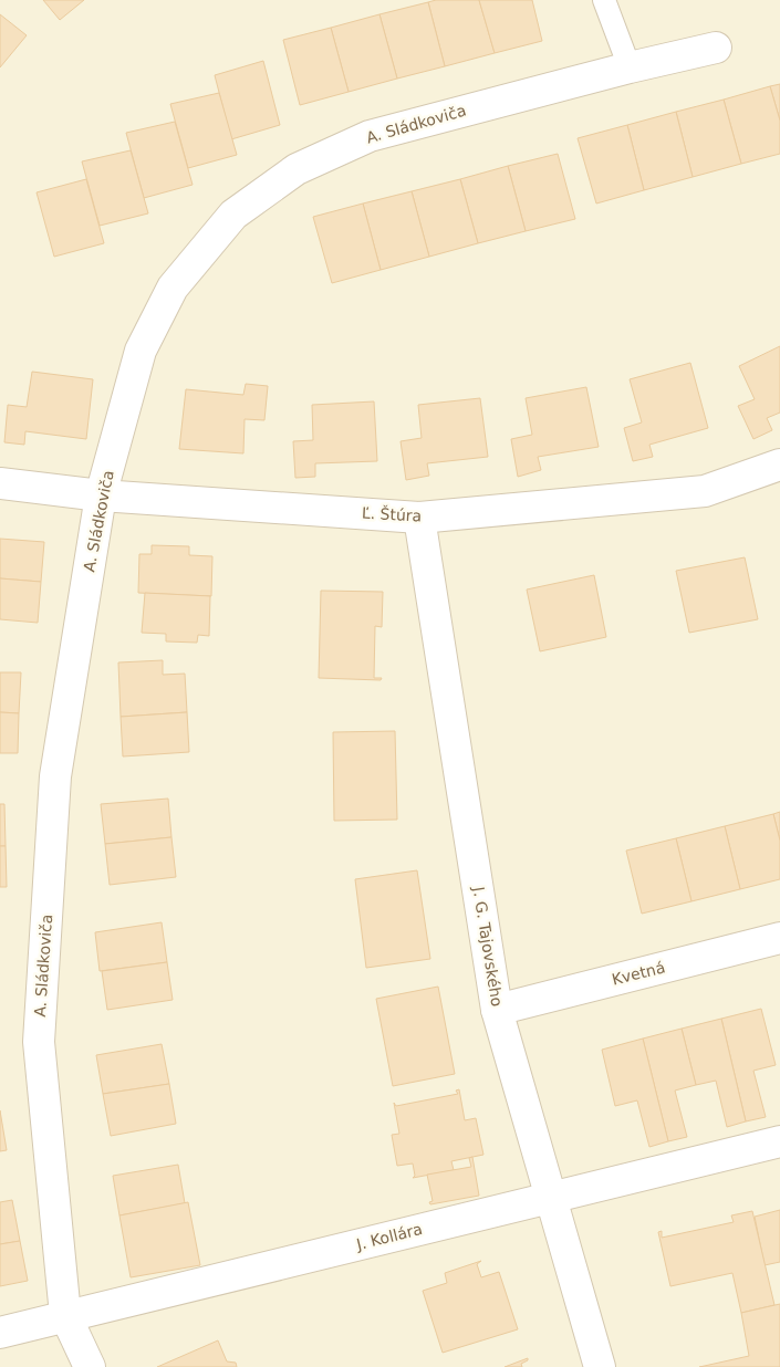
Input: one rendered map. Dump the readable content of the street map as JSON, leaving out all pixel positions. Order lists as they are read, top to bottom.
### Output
{
  "streets": {
    "street": [
      "A. Sládkoviča",
      "Ľ. Štúra",
      "J. G. Tajovského",
      "Kvetná",
      "J. Kollára"
    ]
  },
  "crossings": [
    ["A. Sládkoviča", "Ľ. Štúra"],
    ["A. Sládkoviča", "J. Kollára"],
    ["Ľ. Štúra", "J. G. Tajovského"],
    ["J. G. Tajovského", "Kvetná"],
    ["J. G. Tajovského", "J. Kollára"]
  ]
}
